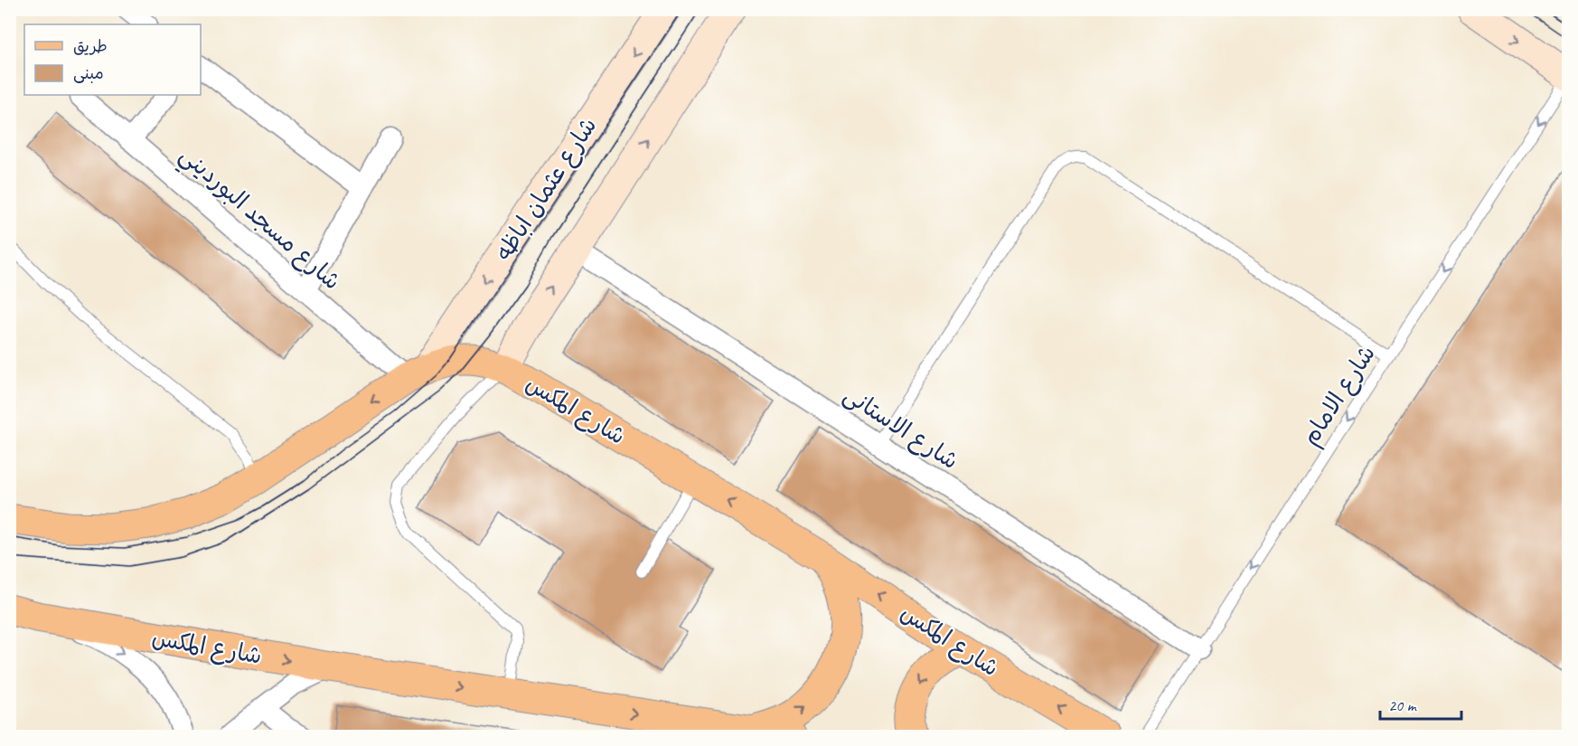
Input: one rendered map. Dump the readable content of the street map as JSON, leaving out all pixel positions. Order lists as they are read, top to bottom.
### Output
{
  "streets": {
    "main road": ["شارع المكس"],
    "street": ["شارع عثمان اباظه", "شارع مسجد البورديني", "شارع الاستانى"],
    "lane": ["شارع الامام"]
  },
  "crossings": [
    ["شارع عثمان اباظه", "شارع مسجد البورديني"],
    ["شارع عثمان اباظه", "شارع المكس"],
    ["شارع مسجد البورديني", "شارع المكس"],
    ["شارع الامام", "شارع الاستانى"]
  ],
  "one_way": ["شارع الامام"],
  "legend": ["طريق", "مبنى"],
  "scale_bar": "20 m"
}
